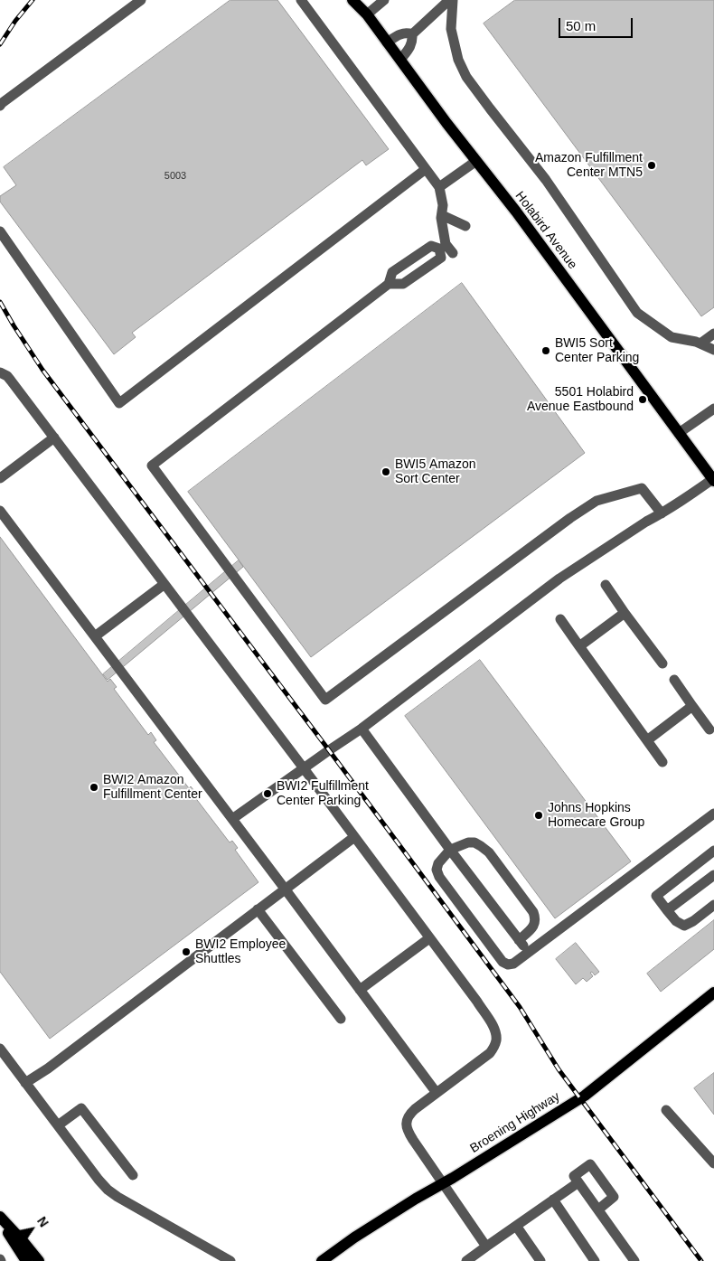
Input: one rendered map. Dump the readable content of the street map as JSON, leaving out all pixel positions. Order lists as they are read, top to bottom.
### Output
{
  "streets": {
    "main road": ["Holabird Avenue", "Broening Highway"]
  },
  "places": [
    "Amazon Fulfillment Center MTN5",
    "BWI5 Sort Center Parking",
    "5501 Holabird Avenue Eastbound",
    "BWI5 Amazon Sort Center",
    "BWI2 Amazon Fulfillment Center",
    "BWI2 Fulfillment Center Parking",
    "Johns Hopkins Homecare Group",
    "BWI2 Employee Shuttles"
  ],
  "house_numbers": ["5003"],
  "scale_bar": "50 m",
  "north": "top right"
}
